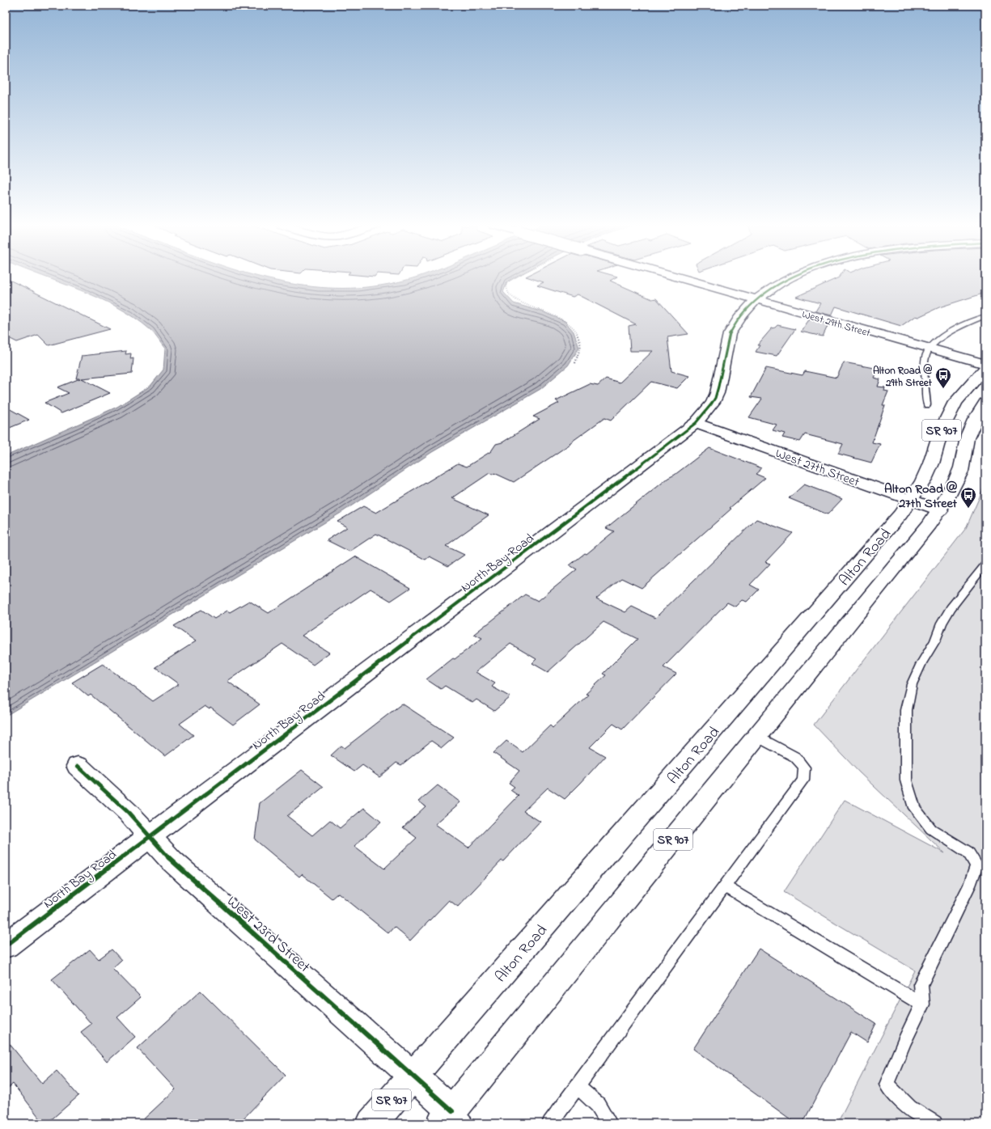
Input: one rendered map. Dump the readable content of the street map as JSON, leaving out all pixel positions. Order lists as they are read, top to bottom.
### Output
{
  "streets": {
    "main road": [
      "West 29th Street",
      "SR 907",
      "West 27th Street",
      "Alton Road",
      "North Bay Road",
      "West 23rd Street"
    ]
  },
  "crossings": [
    ["West 29th Street", "North Bay Road"],
    ["SR 907", "West 27th Street"],
    ["SR 907", "West 23rd Street"],
    ["West 27th Street", "Alton Road"],
    ["West 27th Street", "North Bay Road"],
    ["Alton Road", "West 23rd Street"],
    ["North Bay Road", "West 23rd Street"]
  ],
  "places": {
    "bus stop": ["Alton Road @ 29th Street", "Alton Road @ 27th Street"]
  }
}
